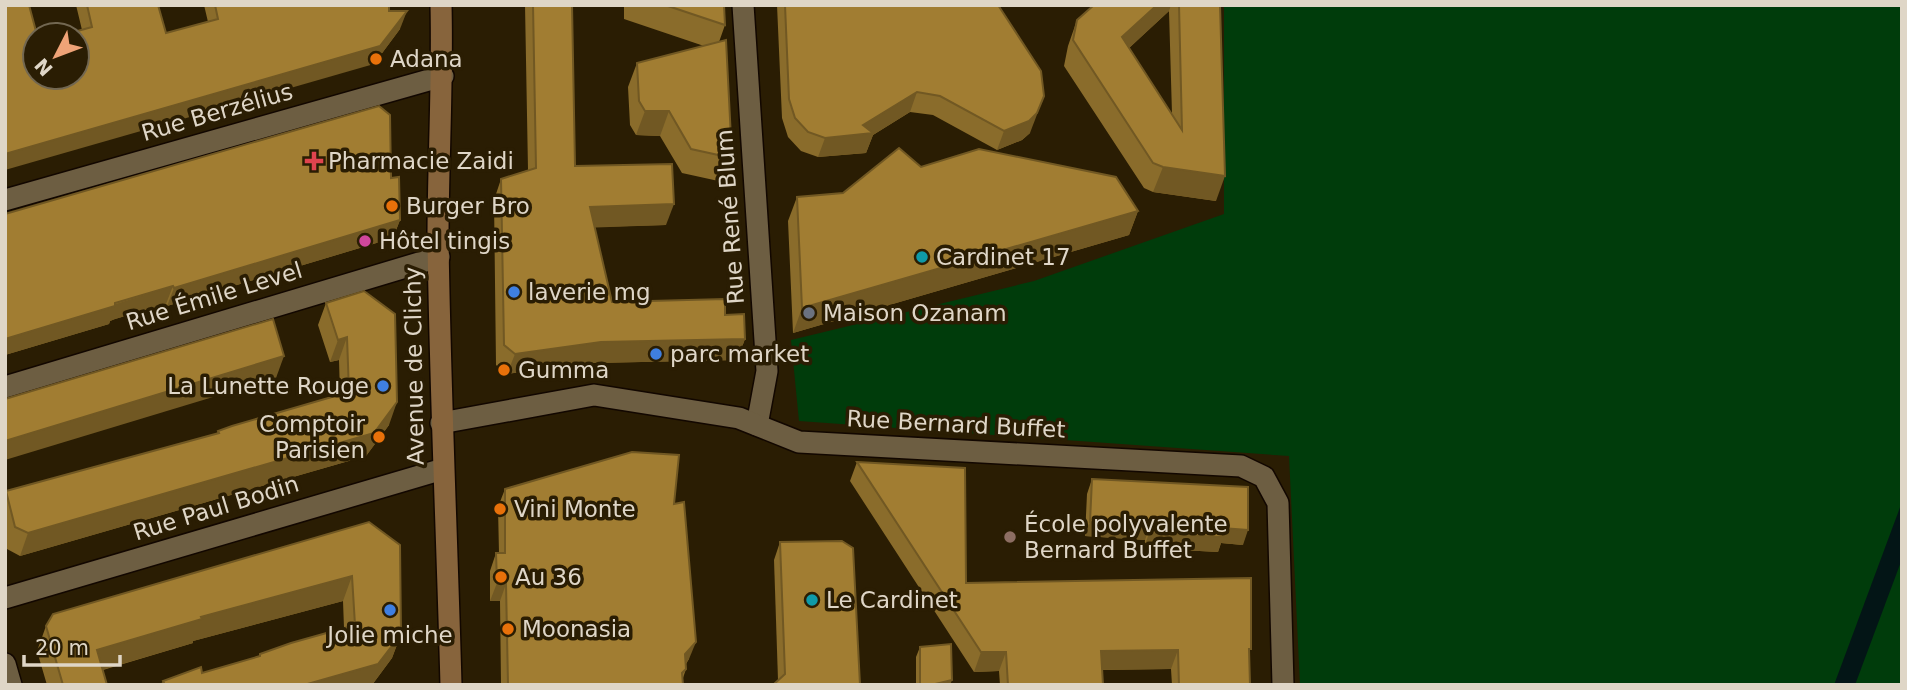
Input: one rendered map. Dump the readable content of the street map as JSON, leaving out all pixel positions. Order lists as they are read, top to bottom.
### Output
{
  "streets": {
    "main road": ["Avenue de Clichy"],
    "street": [
      "Rue Berzélius",
      "Rue René Blum",
      "Rue Émile Level",
      "Rue Bernard Buffet",
      "Rue Paul Bodin"
    ]
  },
  "crossings": [
    ["Rue Berzélius", "Avenue de Clichy"],
    ["Rue René Blum", "Rue Bernard Buffet"],
    ["Rue Émile Level", "Avenue de Clichy"],
    ["Avenue de Clichy", "Rue Bernard Buffet"],
    ["Avenue de Clichy", "Rue Paul Bodin"]
  ],
  "places": {
    "other": [
      "Adana",
      "Burger Bro",
      "Hôtel tingis",
      "Cardinet 17",
      "laverie mg",
      "Maison Ozanam",
      "parc market",
      "Gumma",
      "La Lunette Rouge",
      "Comptoir Parisien",
      "Vini Monte",
      "École polyvalente Bernard Buffet",
      "Au 36",
      "Le Cardinet",
      "Jolie miche",
      "Moonasia"
    ],
    "health": ["Pharmacie Zaidi"]
  },
  "scale_bar": "20 m",
  "north": "bottom left"
}
